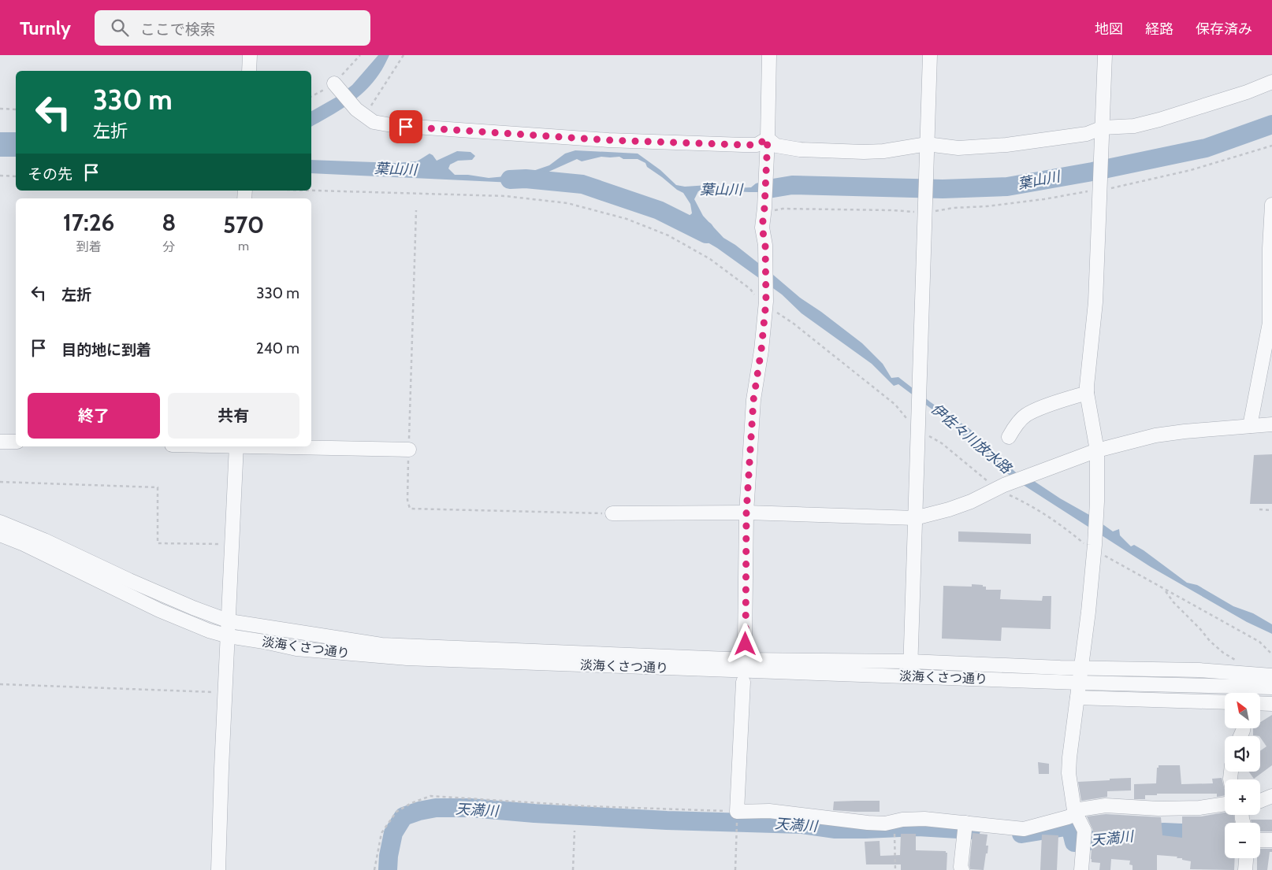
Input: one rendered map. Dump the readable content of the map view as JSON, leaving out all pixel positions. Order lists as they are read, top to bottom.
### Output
{
  "streets": {
    "street": ["淡海くさつ通り"]
  },
  "water": ["葉山川", "伊佐々川放水路", "天満川"],
  "north": "top left",
  "page": {
    "header": "Turnly",
    "search": "ここで検索",
    "nav": ["地図", "経路", "保存済み"],
    "turn": ["330 m", "左折"],
    "then": "その先",
    "eta": [
      "17:26",
      "到着",
      "8",
      "分",
      "570",
      "m"
    ],
    "list": [
      {
        "name": "左折",
        "value": "330 m"
      },
      {
        "name": "目的地に到着",
        "value": "240 m"
      }
    ],
    "buttons": ["終了", "共有"],
    "map_buttons": ["+", "−"]
  }
}
